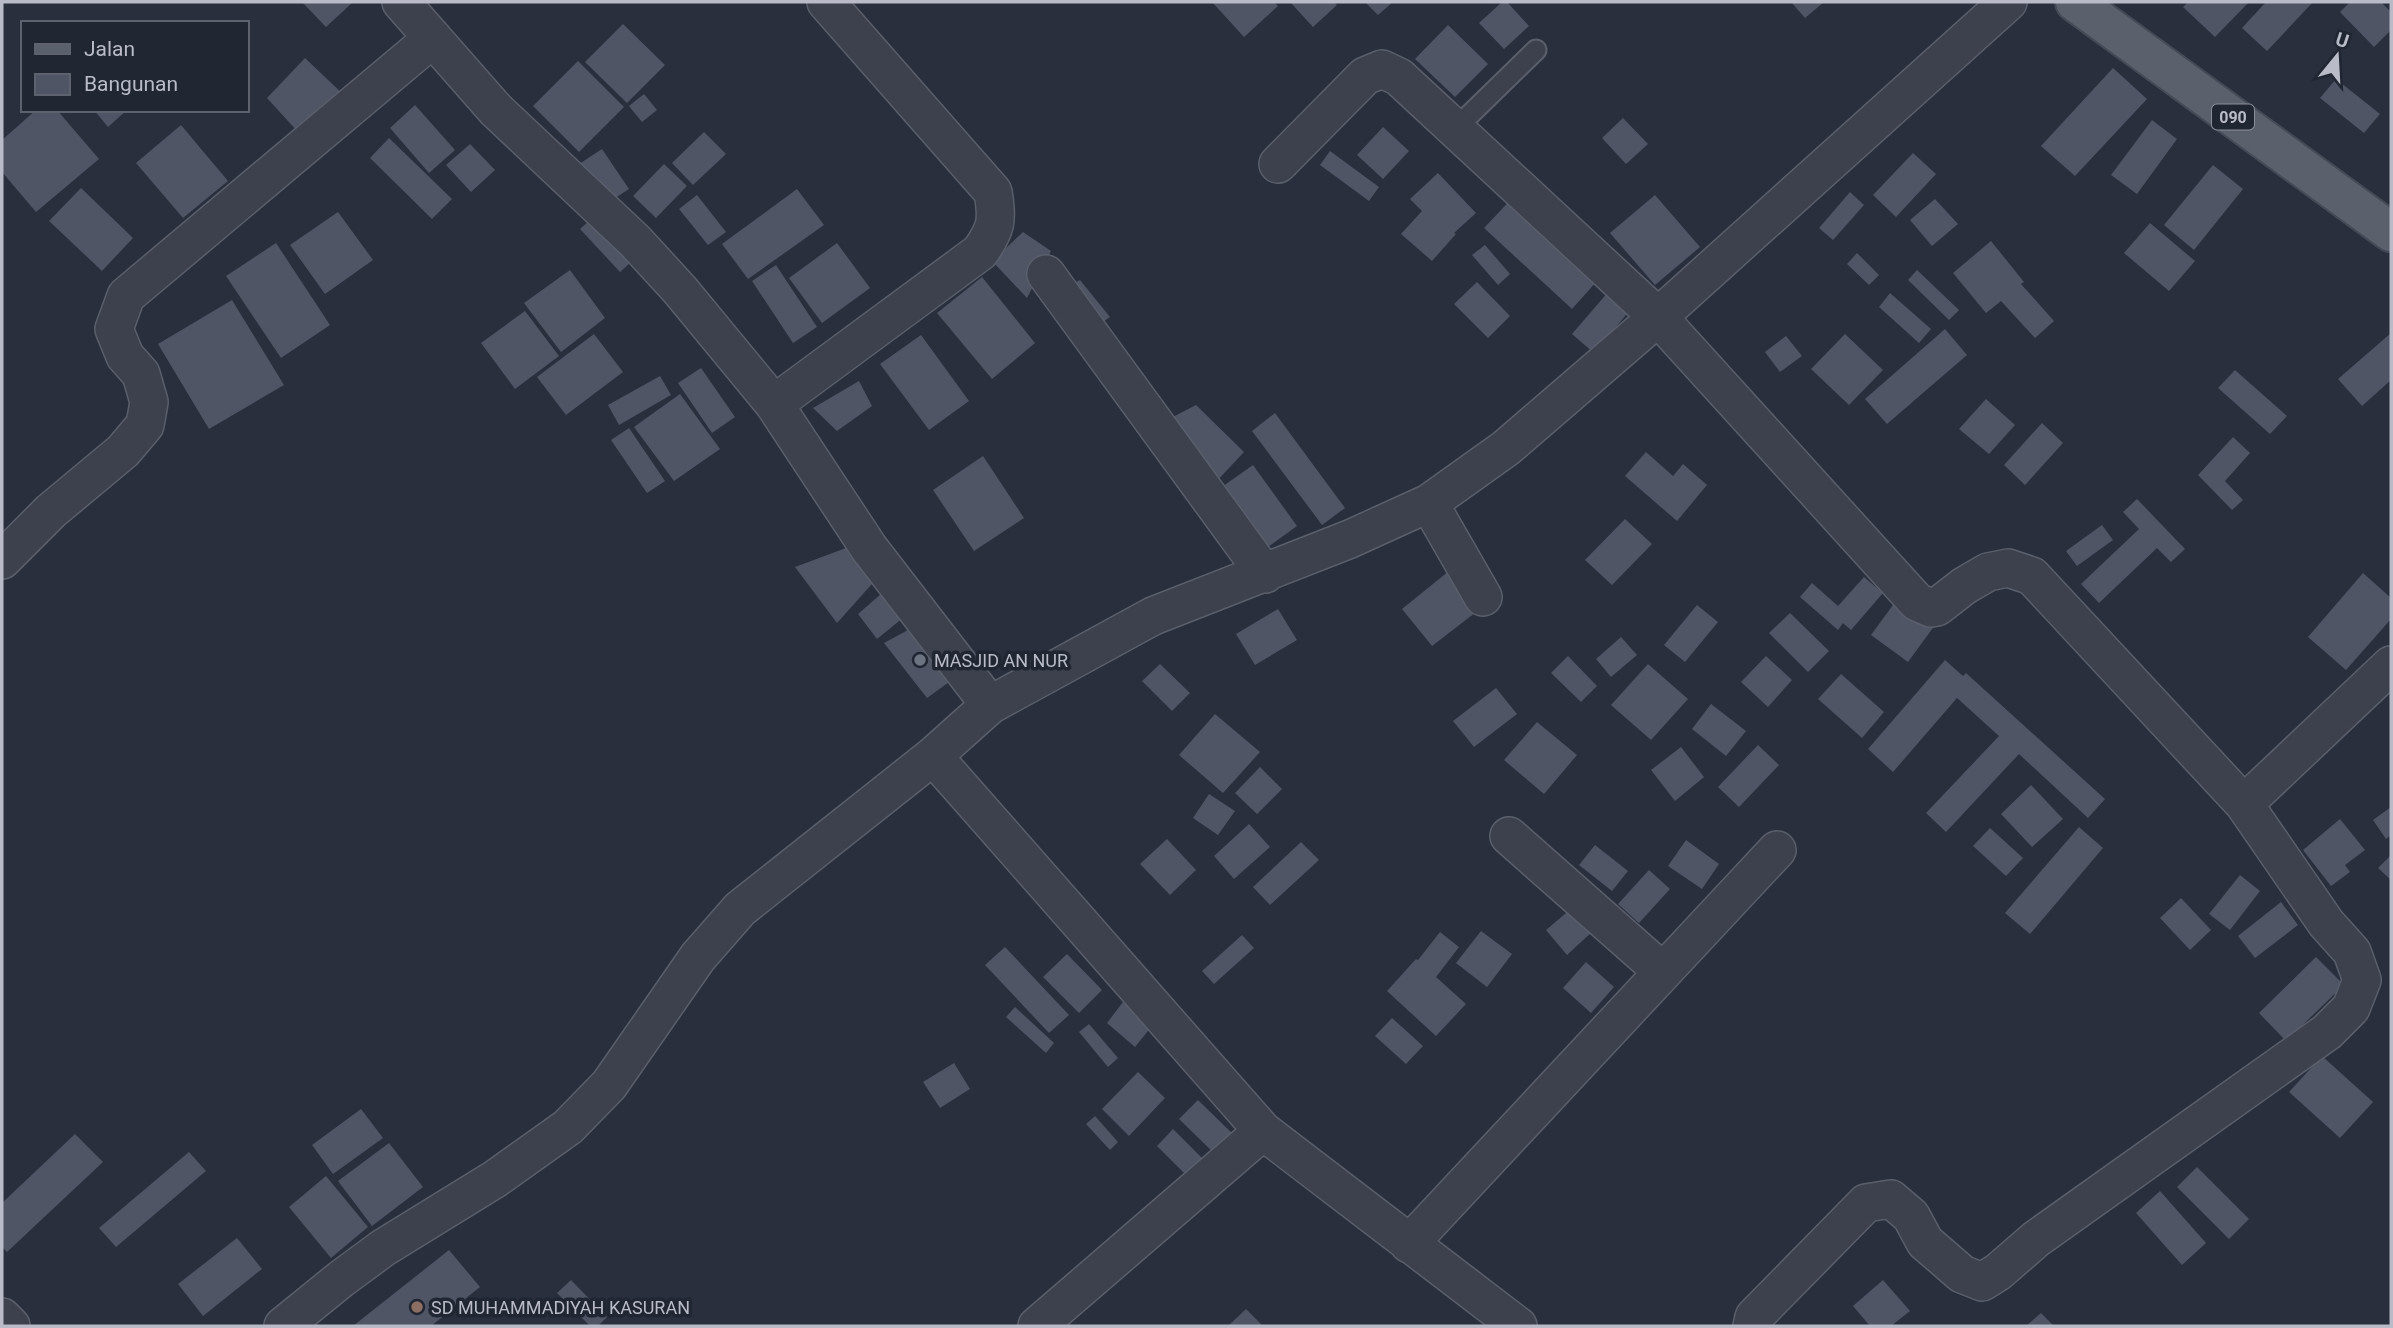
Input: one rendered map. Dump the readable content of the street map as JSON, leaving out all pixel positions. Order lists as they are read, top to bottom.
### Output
{
  "streets": {
    "main road": ["090"]
  },
  "places": ["MASJID AN NUR", "SD MUHAMMADIYAH KASURAN"],
  "legend": ["Jalan", "Bangunan"],
  "north": "top"
}
